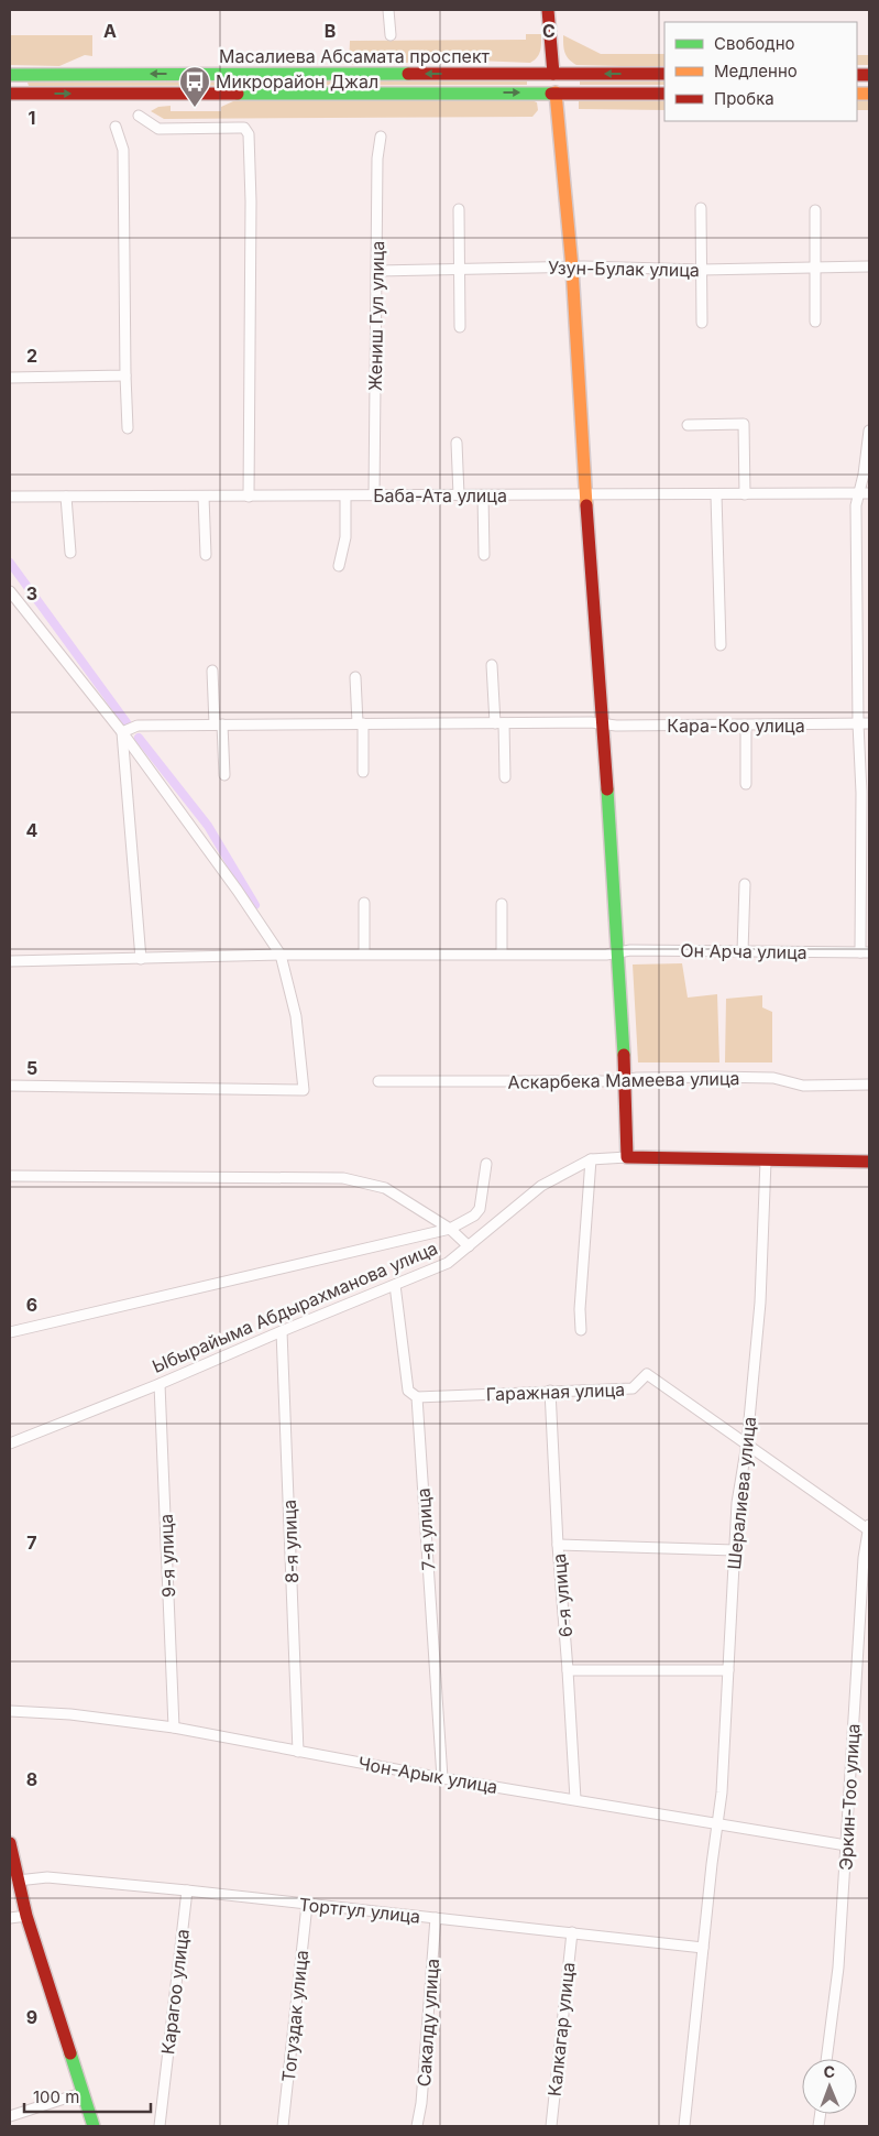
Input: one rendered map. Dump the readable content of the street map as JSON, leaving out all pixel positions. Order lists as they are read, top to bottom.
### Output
{
  "streets": {
    "main road": ["Масалиева Абсамата проспект", "Ыбырайыма Абдырахманова улица"],
    "street": [
      "Узун-Булак улица",
      "Жениш Гул улица",
      "Баба-Ата улица",
      "Кара-Коо улица",
      "Он Арча улица",
      "Аскарбека Мамеева улица",
      "Гаражная улица",
      "Шералиева улица",
      "7-я улица",
      "8-я улица",
      "9-я улица",
      "6-я улица",
      "Чон-Арык улица",
      "Эркин-Тоо улица",
      "Тортгул улица",
      "Карагоо улица",
      "Тогуздак улица",
      "Сакалду улица",
      "Калкагар улица"
    ]
  },
  "crossings": [
    ["Узун-Булак улица", "Жениш Гул улица"],
    ["Жениш Гул улица", "Баба-Ата улица"],
    ["Ыбырайыма Абдырахманова улица", "Шералиева улица"],
    ["Ыбырайыма Абдырахманова улица", "7-я улица"],
    ["Ыбырайыма Абдырахманова улица", "8-я улица"],
    ["Ыбырайыма Абдырахманова улица", "9-я улица"],
    ["Гаражная улица", "Шералиева улица"],
    ["Гаражная улица", "7-я улица"],
    ["Гаражная улица", "6-я улица"],
    ["Гаражная улица", "Эркин-Тоо улица"],
    ["Шералиева улица", "Чон-Арык улица"],
    ["Шералиева улица", "Тортгул улица"],
    ["7-я улица", "Чон-Арык улица"],
    ["8-я улица", "Чон-Арык улица"],
    ["9-я улица", "Чон-Арык улица"],
    ["6-я улица", "Чон-Арык улица"],
    ["Чон-Арык улица", "Эркин-Тоо улица"],
    ["Тортгул улица", "Карагоо улица"],
    ["Тортгул улица", "Тогуздак улица"],
    ["Тортгул улица", "Сакалду улица"],
    ["Тортгул улица", "Калкагар улица"]
  ],
  "places": {
    "bus stop": ["Микрорайон Джал"]
  },
  "legend": ["Свободно", "Медленно", "Пробка"],
  "scale_bar": "100 m",
  "north": "top",
  "grid": {
    "columns": ["A", "B", "C"],
    "rows": [
      "1",
      "2",
      "3",
      "4",
      "5",
      "6",
      "7",
      "8",
      "9"
    ]
  }
}
